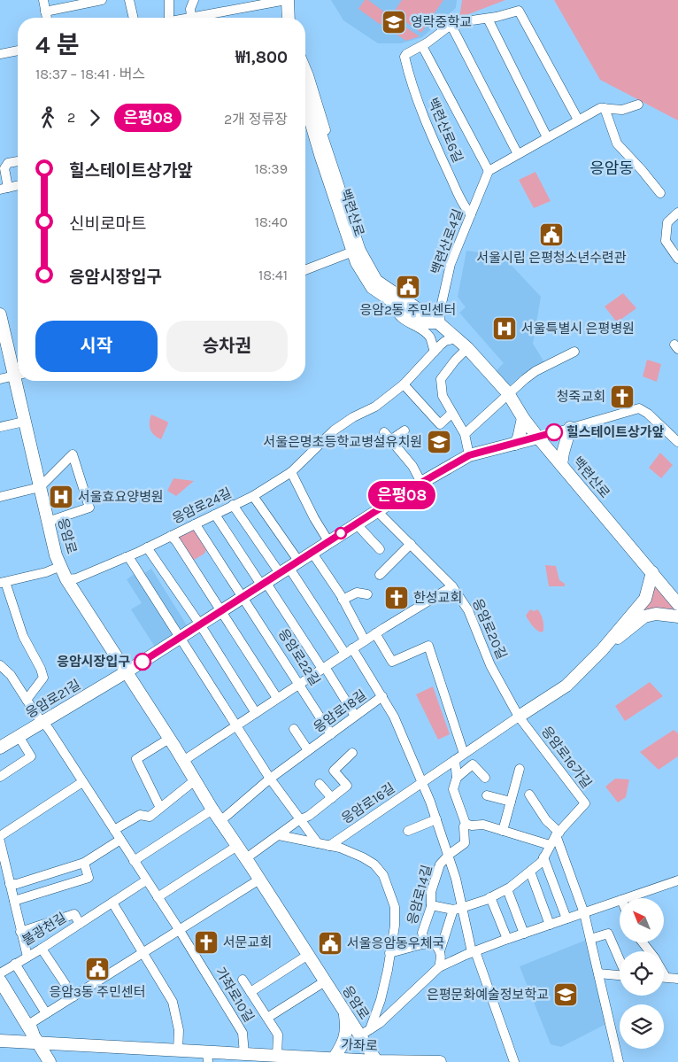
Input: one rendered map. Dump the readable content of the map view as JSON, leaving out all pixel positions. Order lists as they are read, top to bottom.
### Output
{
  "streets": {
    "main road": [
      "백련산로",
      "응암로",
      "응암로21길",
      "가좌로"
    ],
    "street": [
      "백련산로6길",
      "백련산로4길",
      "응암로24길",
      "응암로20길",
      "응암로22길",
      "응암로18길",
      "응암로16가길",
      "응암로16길",
      "응암로14길",
      "불광천길",
      "가좌로10길"
    ]
  },
  "crossings": [
    ["백련산로6길", "백련산로4길"],
    ["백련산로", "백련산로4길"],
    ["백련산로", "응암로24길"],
    ["응암로24길", "응암로"],
    ["응암로24길", "응암로22길"],
    ["응암로", "응암로21길"],
    ["응암로", "응암로18길"],
    ["응암로", "응암로16길"],
    ["응암로", "가좌로"],
    ["응암로20길", "응암로16가길"],
    ["응암로20길", "응암로16길"],
    ["응암로22길", "응암로18길"],
    ["응암로21길", "가좌로10길"],
    ["응암로18길", "응암로16길"],
    ["응암로16가길", "응암로16길"],
    ["가좌로10길", "가좌로"]
  ],
  "districts": ["응암동"],
  "places": {
    "school or university": ["영락중학교", "서울은명초등학교병설유치원", "은평문화예술정보학교"],
    "public building": [
      "서울시립 은평청소년수련관",
      "응암2동 주민센터",
      "서울응암동우체국",
      "응암3동 주민센터"
    ],
    "hospital": ["서울특별시 은평병원", "서울효요양병원"],
    "church": ["청죽교회", "한성교회", "서문교회"],
    "other": ["힐스테이트상가앞", "응암시장입구"]
  },
  "lines": ["bus line 은평08"],
  "north": "top left",
  "page": {
    "on_map": "은평08",
    "heading": ["4 분", "18:37 – 18:41 · 버스", "₩1,800"],
    "legs": ["2", "은평08", "2개 정류장"],
    "list": [
      {
        "name": "힐스테이트상가앞",
        "value": "18:39"
      },
      {
        "name": "신비로마트",
        "value": "18:40"
      },
      {
        "name": "응암시장입구",
        "value": "18:41"
      }
    ],
    "buttons": ["시작", "승차권"]
  }
}
